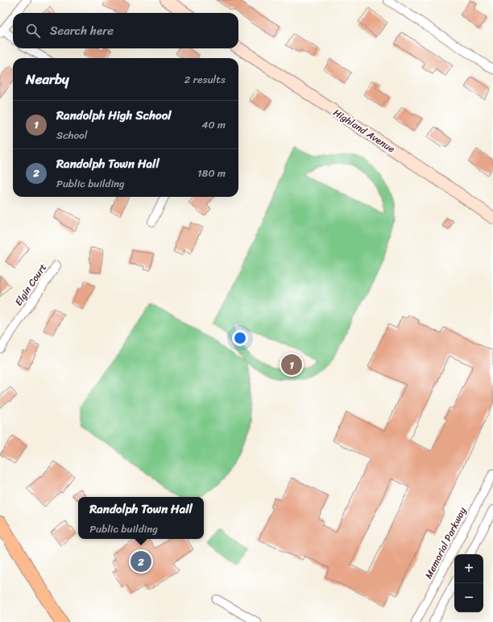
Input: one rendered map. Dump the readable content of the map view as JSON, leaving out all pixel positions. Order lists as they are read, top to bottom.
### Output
{
  "streets": {
    "street": ["Highland Avenue", "Elgin Court", "Memorial Parkway"]
  },
  "page": {
    "search": "Search here",
    "heading": ["Nearby", "2 results"],
    "list": [
      {
        "mark": "1",
        "name": "Randolph High School",
        "note": "School",
        "value": "40 m"
      },
      {
        "mark": "2",
        "name": "Randolph Town Hall",
        "note": "Public building",
        "value": "180 m"
      }
    ],
    "pins": ["1", "2"],
    "popup": ["Randolph Town Hall", "Public building"],
    "map_buttons": ["+", "−"]
  }
}
